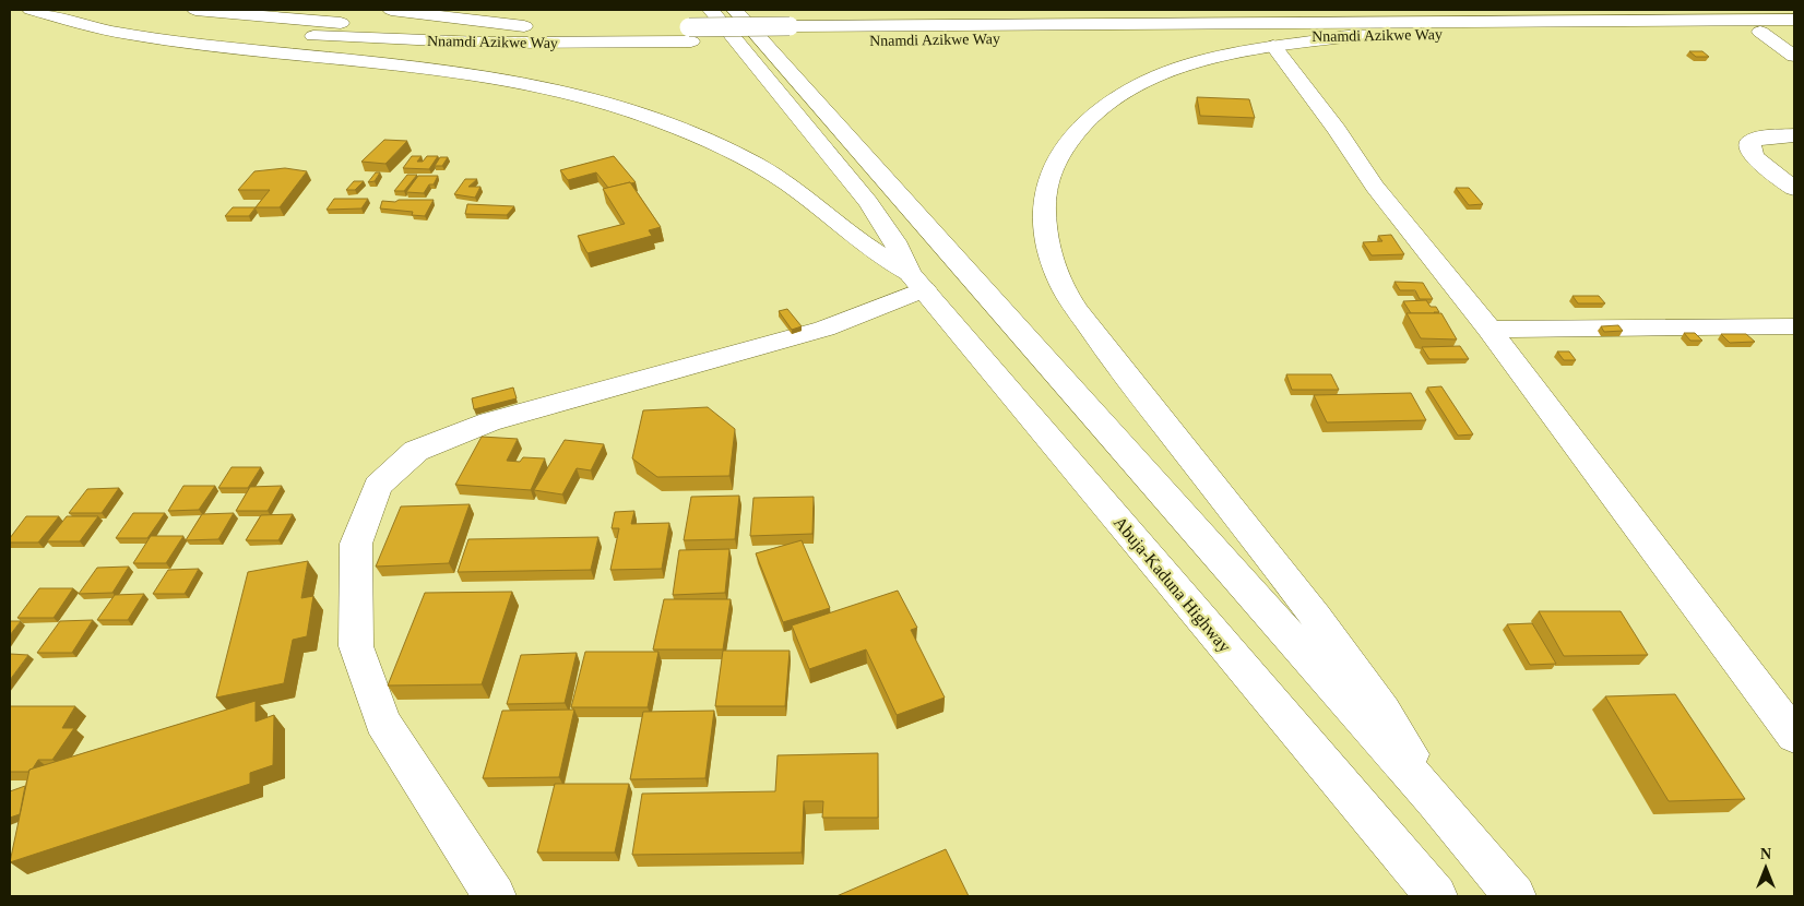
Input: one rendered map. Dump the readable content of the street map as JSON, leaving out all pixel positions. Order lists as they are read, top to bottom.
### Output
{
  "streets": {
    "main road": ["Nnamdi Azikwe Way", "Abuja-Kaduna Highway"]
  },
  "north": "top"
}
